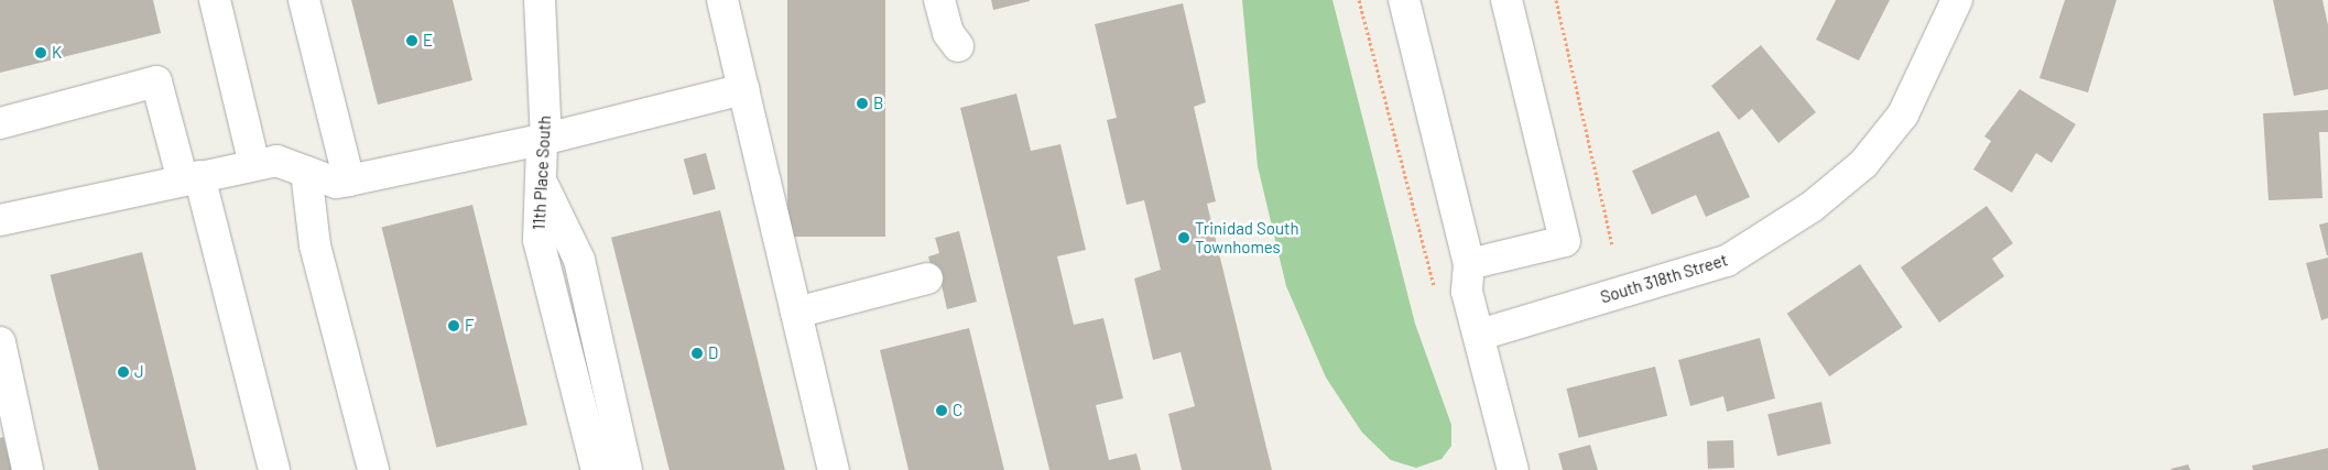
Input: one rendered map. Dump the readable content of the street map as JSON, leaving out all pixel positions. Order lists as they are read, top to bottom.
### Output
{
  "streets": {
    "street": ["11th Place South", "South 318th Street"]
  },
  "places": [
    "E",
    "K",
    "B",
    "Trinidad South Townhomes",
    "F",
    "D",
    "J",
    "C"
  ]
}
